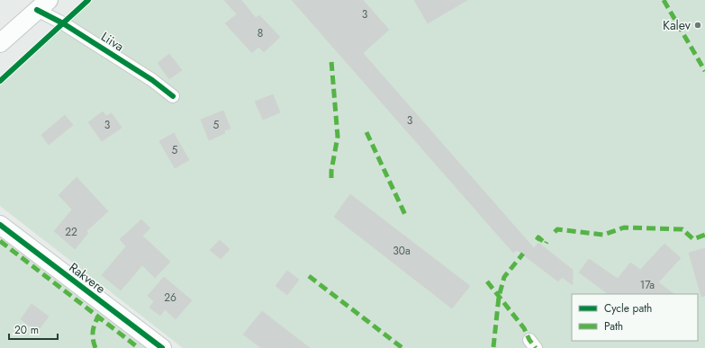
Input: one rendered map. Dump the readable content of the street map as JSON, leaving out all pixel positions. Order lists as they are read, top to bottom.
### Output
{
  "streets": {
    "street": ["Liiva", "Rakvere"]
  },
  "places": ["Kalev"],
  "house_numbers": [
    "3",
    "8",
    "3",
    "3",
    "5",
    "5",
    "22",
    "30a",
    "17a",
    "26"
  ],
  "legend": ["Cycle path", "Path"],
  "scale_bar": "20 m"
}
